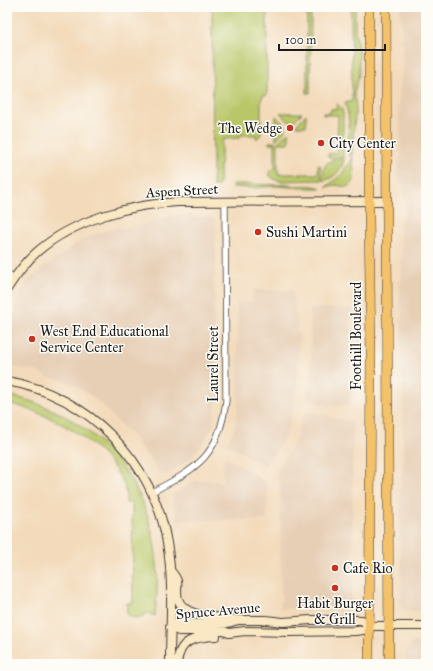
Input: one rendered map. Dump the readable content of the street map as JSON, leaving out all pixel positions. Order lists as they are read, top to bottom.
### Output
{
  "streets": {
    "main road": ["Foothill Boulevard"],
    "street": ["Aspen Street", "Laurel Street", "Spruce Avenue"]
  },
  "crossings": [
    ["Aspen Street", "Foothill Boulevard"],
    ["Aspen Street", "Laurel Street"],
    ["Foothill Boulevard", "Spruce Avenue"]
  ],
  "places": [
    "The Wedge",
    "City Center",
    "Sushi Martini",
    "West End Educational Service Center",
    "Cafe Rio",
    "Habit Burger & Grill"
  ],
  "scale_bar": "100 m"
}
